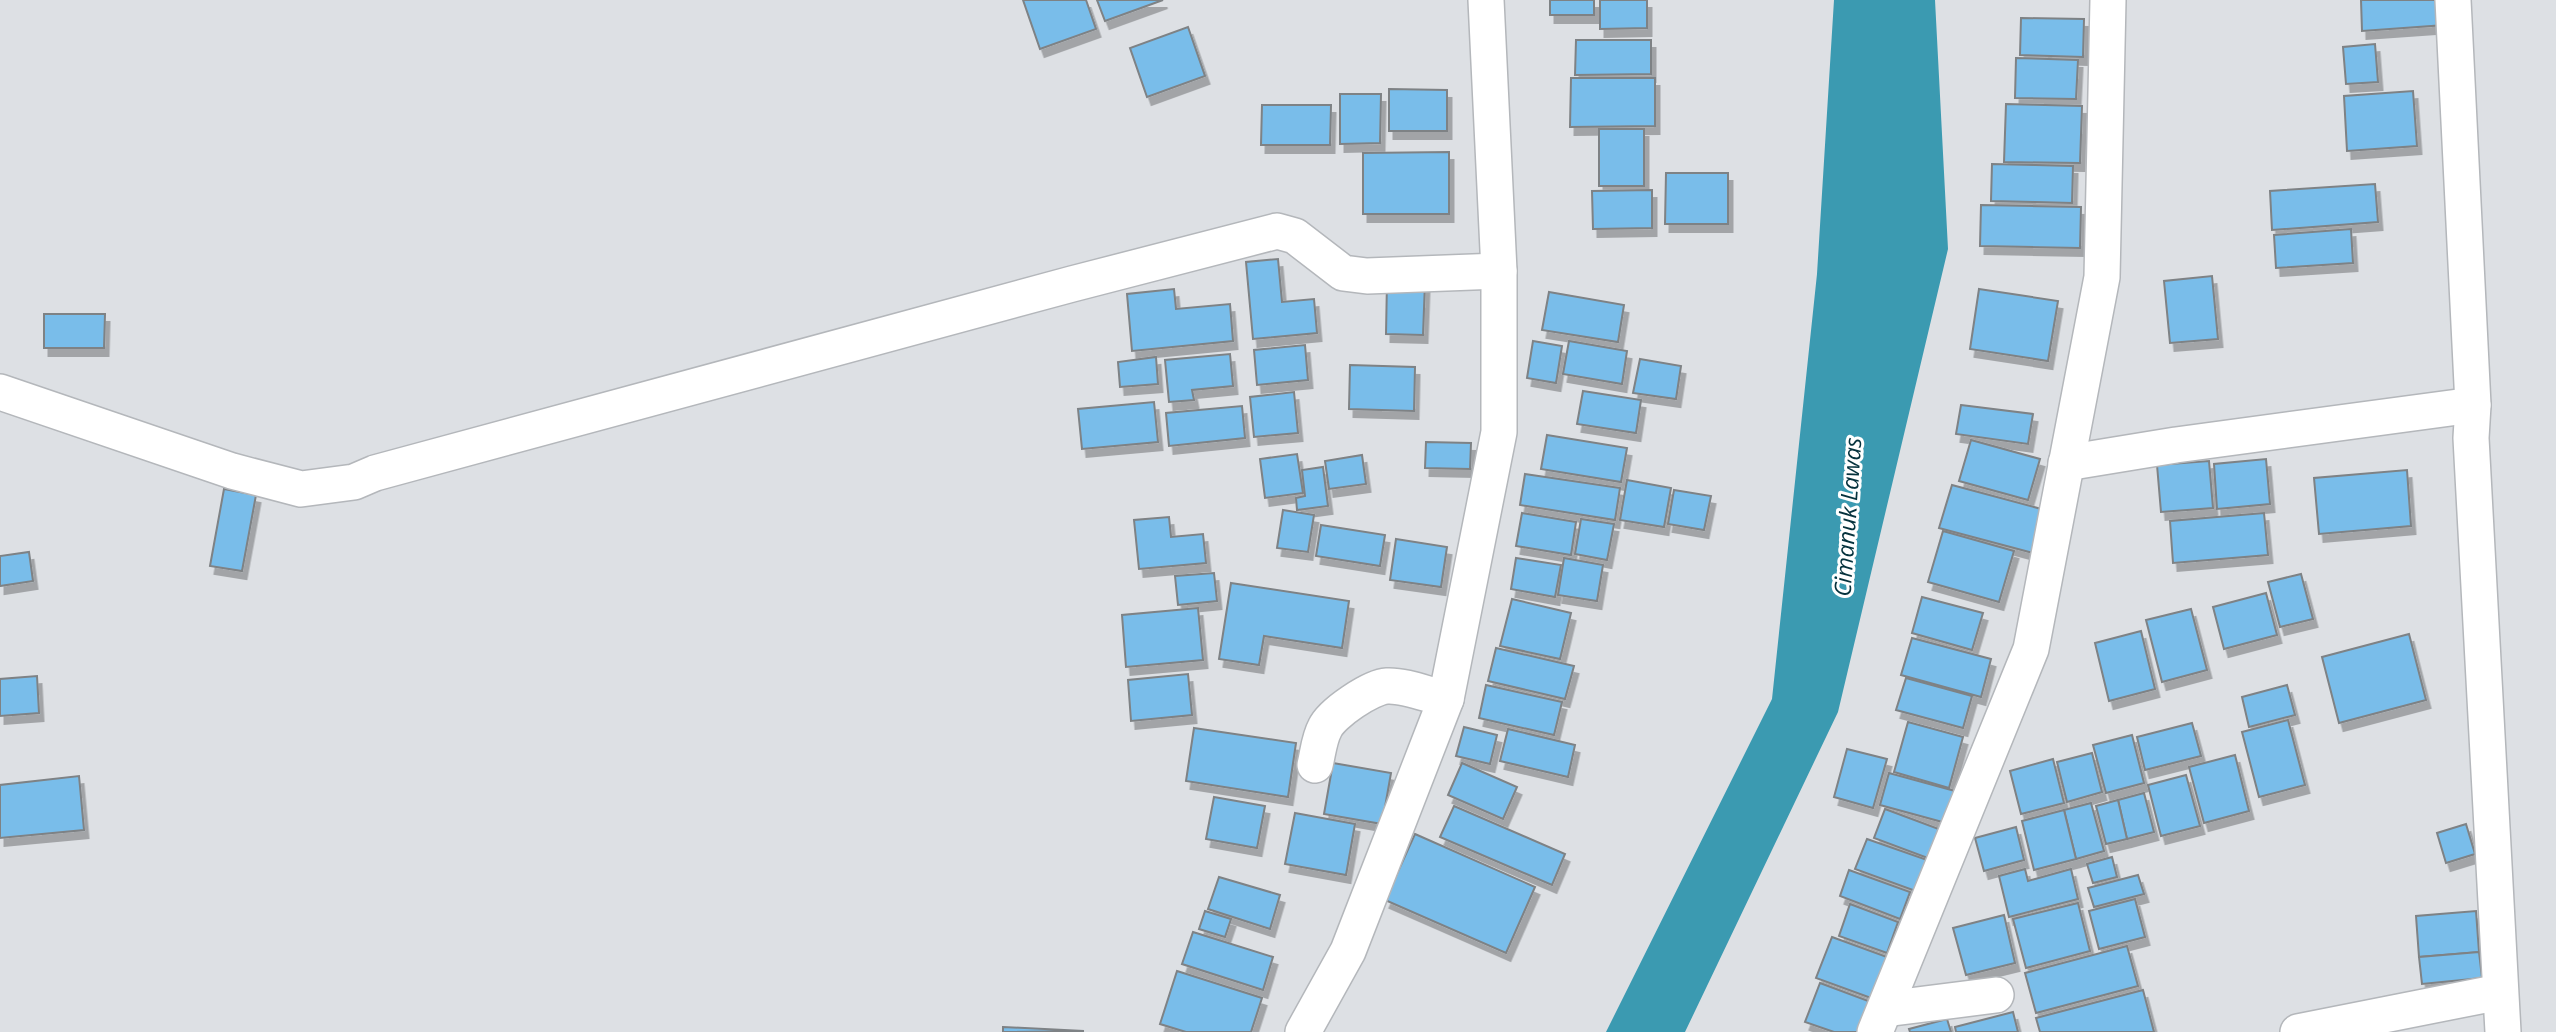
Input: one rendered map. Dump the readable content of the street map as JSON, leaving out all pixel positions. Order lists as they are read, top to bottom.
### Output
{
  "water": ["Cimanuk Lawas"]
}
